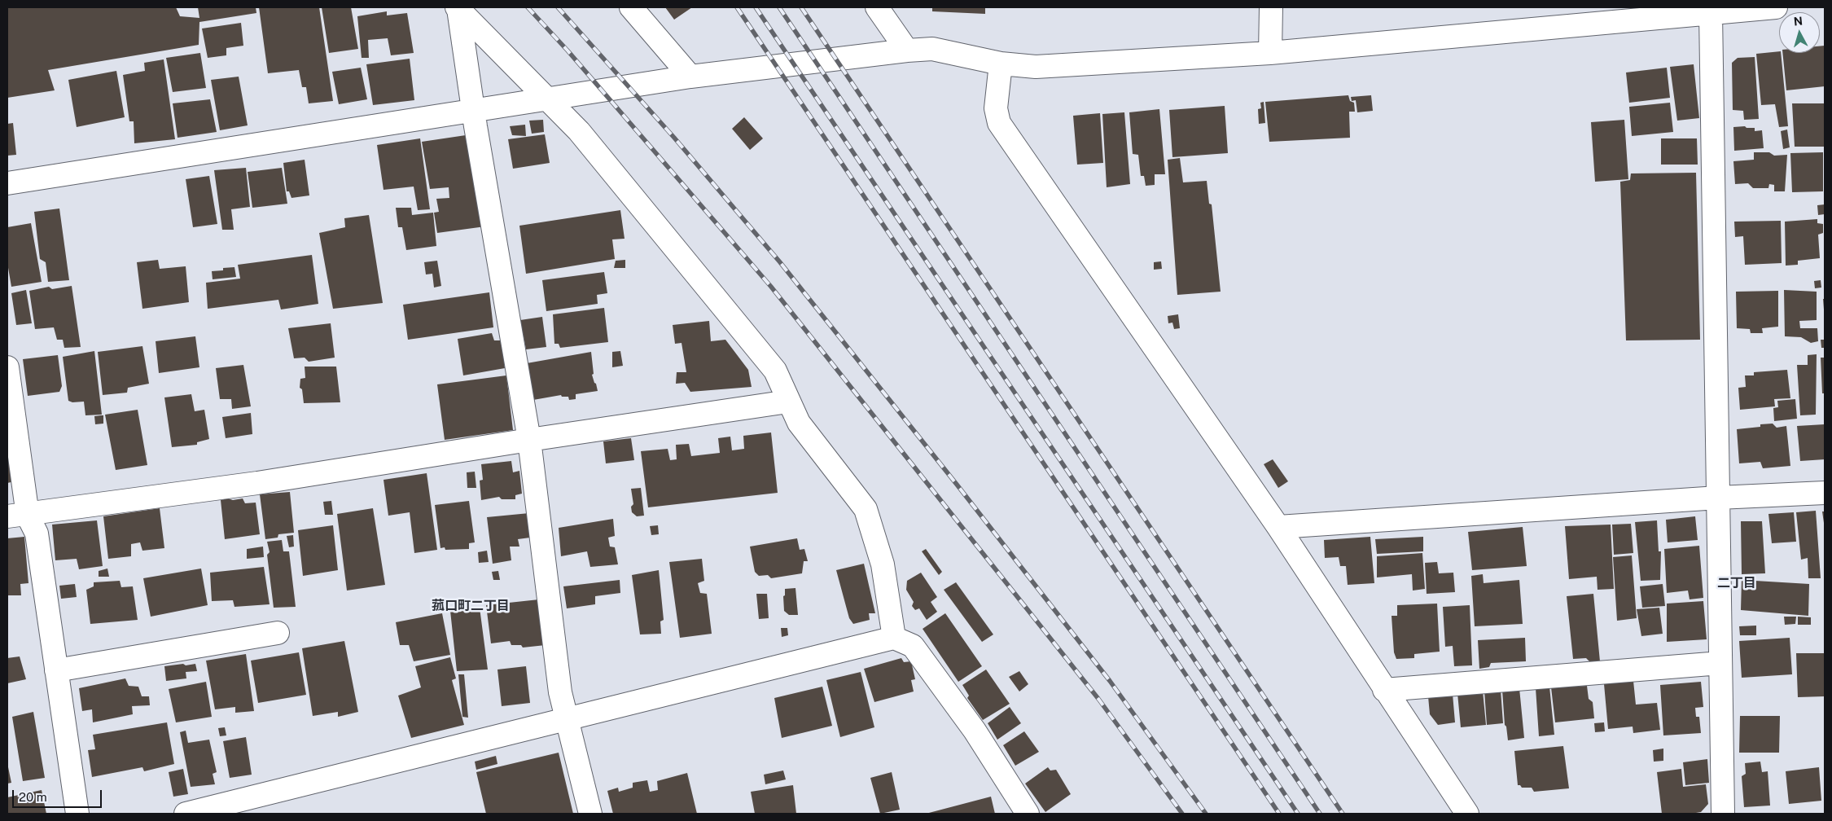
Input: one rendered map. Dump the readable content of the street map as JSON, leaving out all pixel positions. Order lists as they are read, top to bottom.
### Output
{
  "districts": ["二丁目", "菰口町二丁目"],
  "scale_bar": "20 m",
  "north": "top"
}
